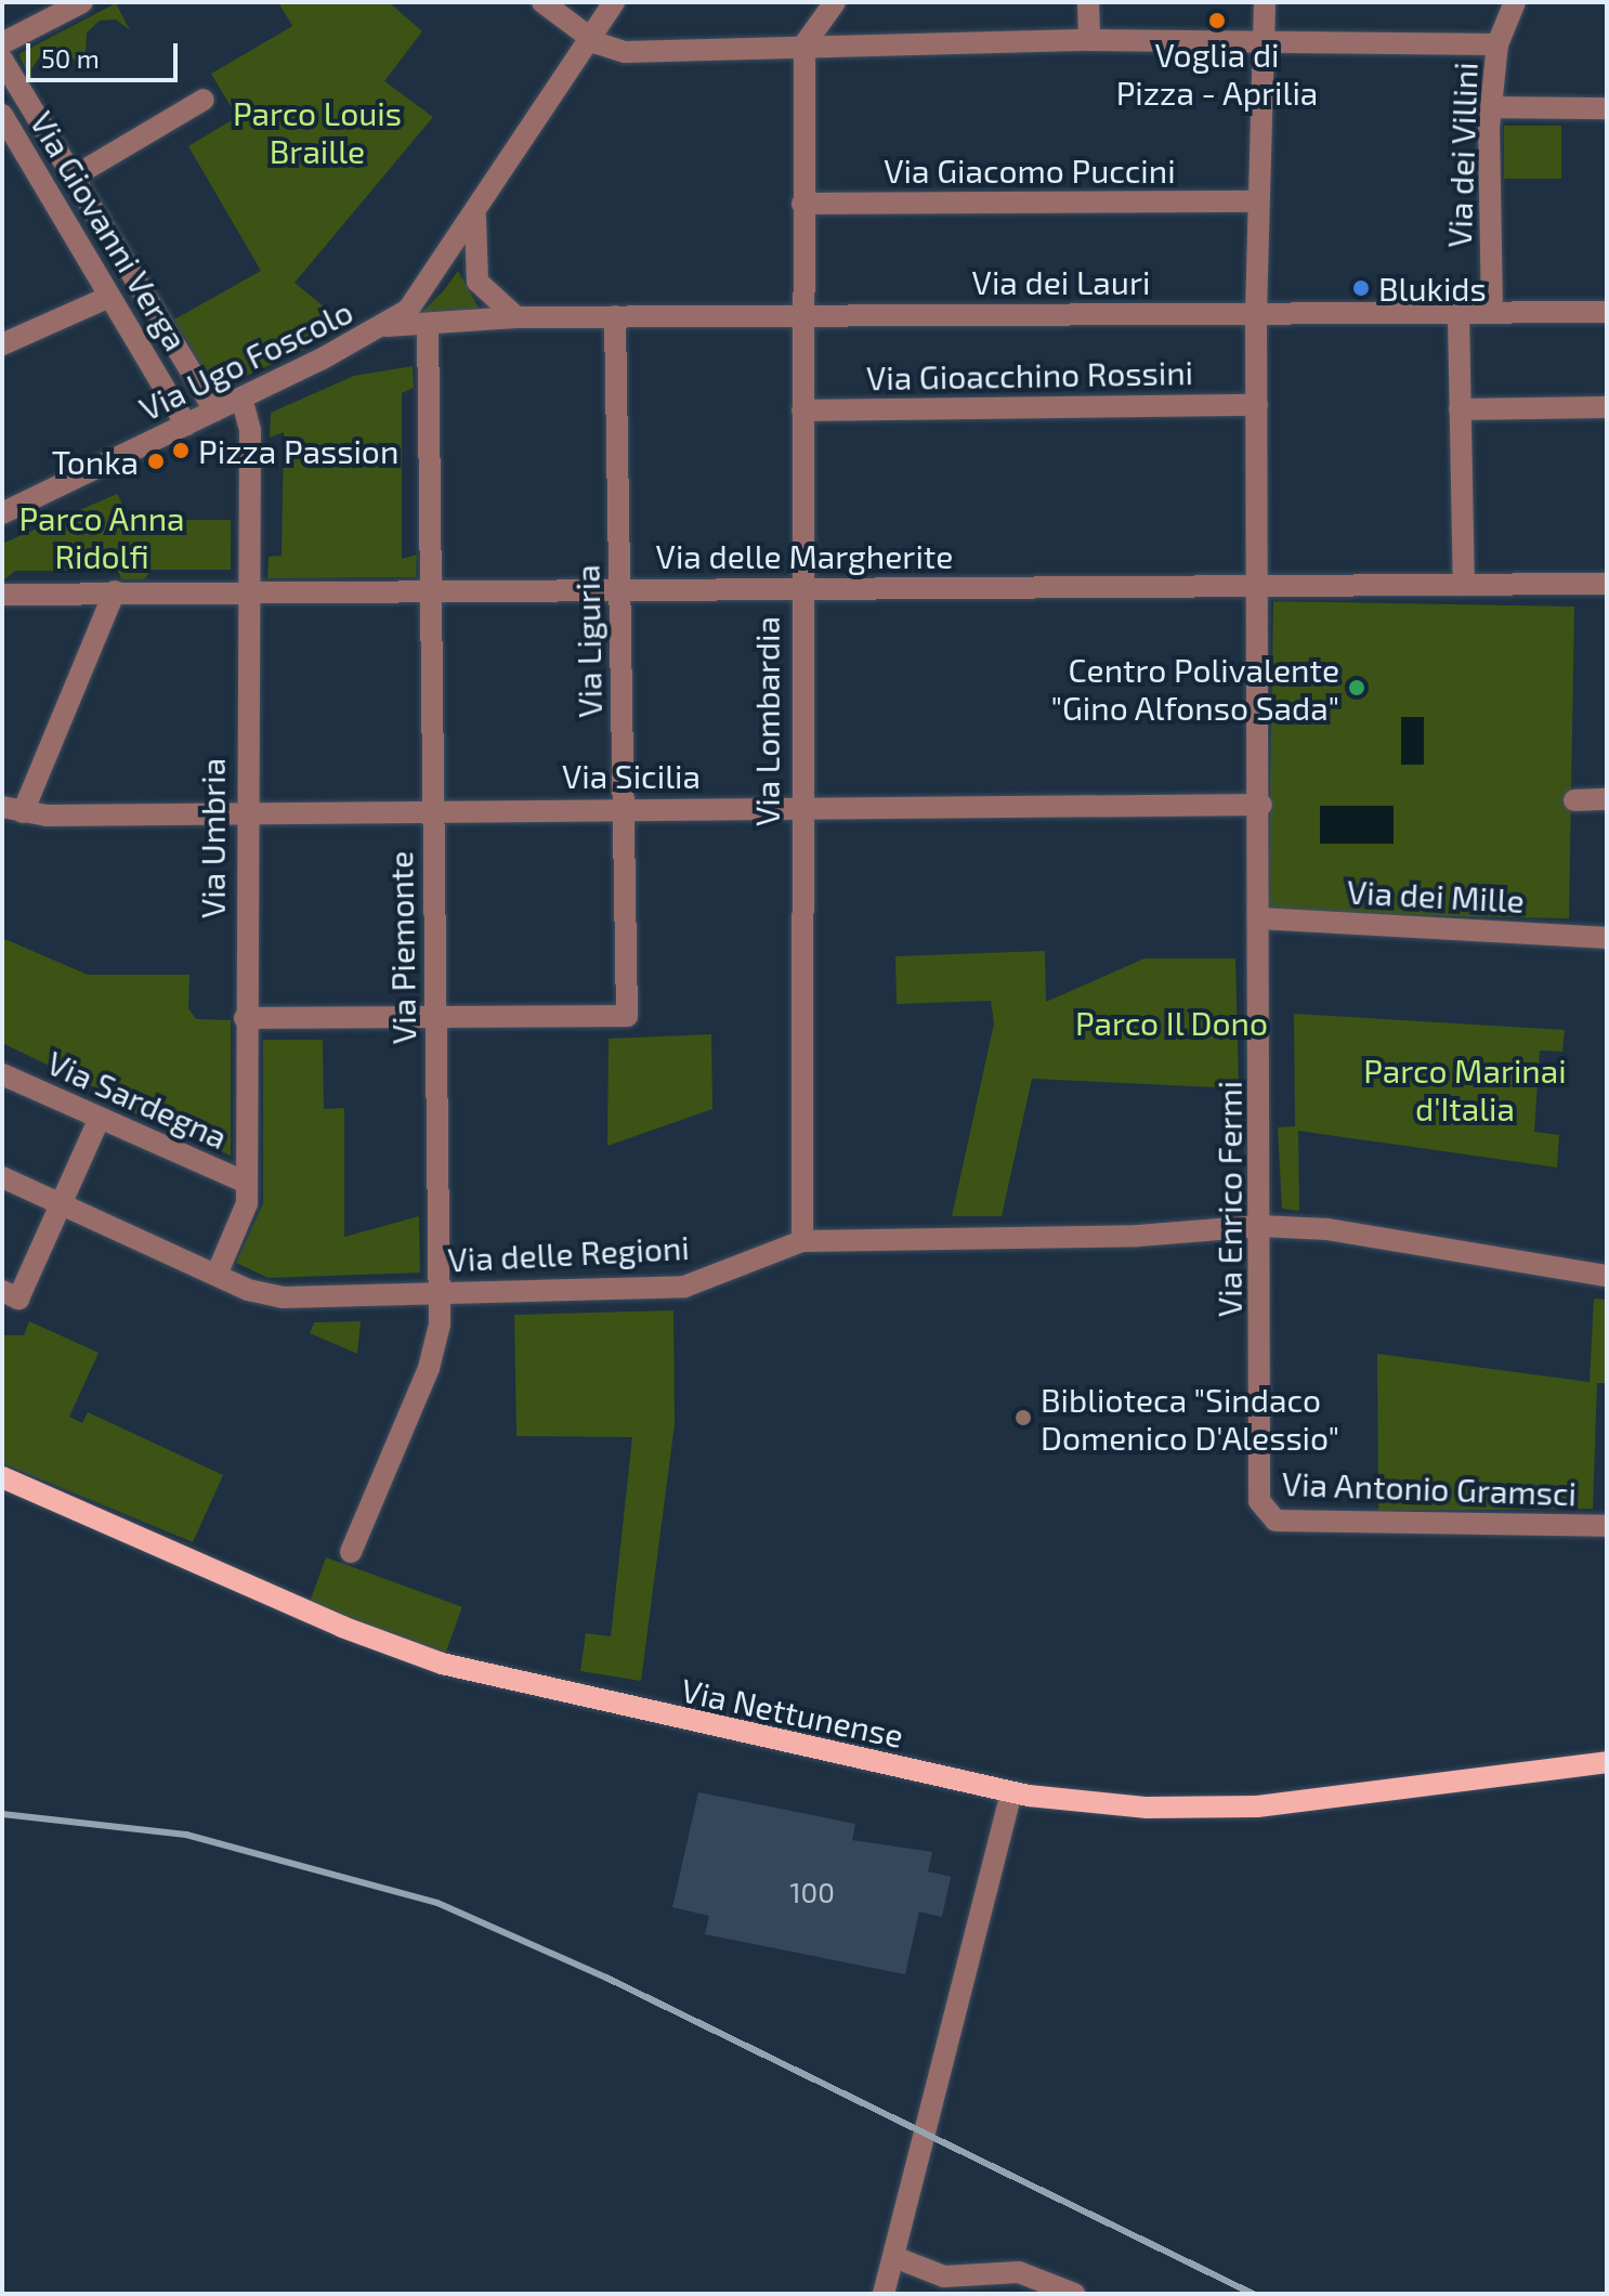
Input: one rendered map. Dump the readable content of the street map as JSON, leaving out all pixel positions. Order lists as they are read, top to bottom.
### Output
{
  "streets": {
    "main road": ["Via Nettunense"],
    "street": [
      "Via dei Villini",
      "Via Giacomo Puccini",
      "Via Giovanni Verga",
      "Via dei Lauri",
      "Via Ugo Foscolo",
      "Via Gioacchino Rossini",
      "Via delle Margherite",
      "Via Liguria",
      "Via Lombardia",
      "Via Sicilia",
      "Via Umbria",
      "Via dei Mille",
      "Via Piemonte",
      "Via Sardegna",
      "Via Enrico Fermi",
      "Via delle Regioni",
      "Via Antonio Gramsci"
    ]
  },
  "crossings": [
    ["Via dei Villini", "Via dei Lauri"],
    ["Via Giacomo Puccini", "Via Lombardia"],
    ["Via Giacomo Puccini", "Via Enrico Fermi"],
    ["Via Giovanni Verga", "Via Ugo Foscolo"],
    ["Via dei Lauri", "Via Ugo Foscolo"],
    ["Via dei Lauri", "Via Liguria"],
    ["Via dei Lauri", "Via Lombardia"],
    ["Via dei Lauri", "Via Piemonte"],
    ["Via dei Lauri", "Via Enrico Fermi"],
    ["Via Ugo Foscolo", "Via Umbria"],
    ["Via Gioacchino Rossini", "Via Lombardia"],
    ["Via Gioacchino Rossini", "Via Enrico Fermi"],
    ["Via delle Margherite", "Via Liguria"],
    ["Via delle Margherite", "Via Lombardia"],
    ["Via delle Margherite", "Via Umbria"],
    ["Via delle Margherite", "Via Piemonte"],
    ["Via delle Margherite", "Via Enrico Fermi"],
    ["Via Liguria", "Via Sicilia"],
    ["Via Liguria", "Via Piemonte"],
    ["Via Lombardia", "Via Sicilia"],
    ["Via Lombardia", "Via delle Regioni"],
    ["Via Sicilia", "Via Umbria"],
    ["Via Sicilia", "Via Piemonte"],
    ["Via Sicilia", "Via Enrico Fermi"],
    ["Via Umbria", "Via Sardegna"],
    ["Via Umbria", "Via delle Regioni"],
    ["Via dei Mille", "Via Enrico Fermi"],
    ["Via Piemonte", "Via delle Regioni"],
    ["Via Enrico Fermi", "Via delle Regioni"],
    ["Via Enrico Fermi", "Via Antonio Gramsci"]
  ],
  "parks": [
    "Parco Louis Braille",
    "Parco Anna Ridolfi",
    "Parco Il Dono",
    "Parco Marinai d'Italia"
  ],
  "places": [
    "Voglia di Pizza - Aprilia",
    "Blukids",
    "Pizza Passion",
    "Tonka",
    "Centro Polivalente \"Gino Alfonso Sada\"",
    "Biblioteca \"Sindaco Domenico D'Alessio\""
  ],
  "house_numbers": ["100"],
  "scale_bar": "50 m"
}
